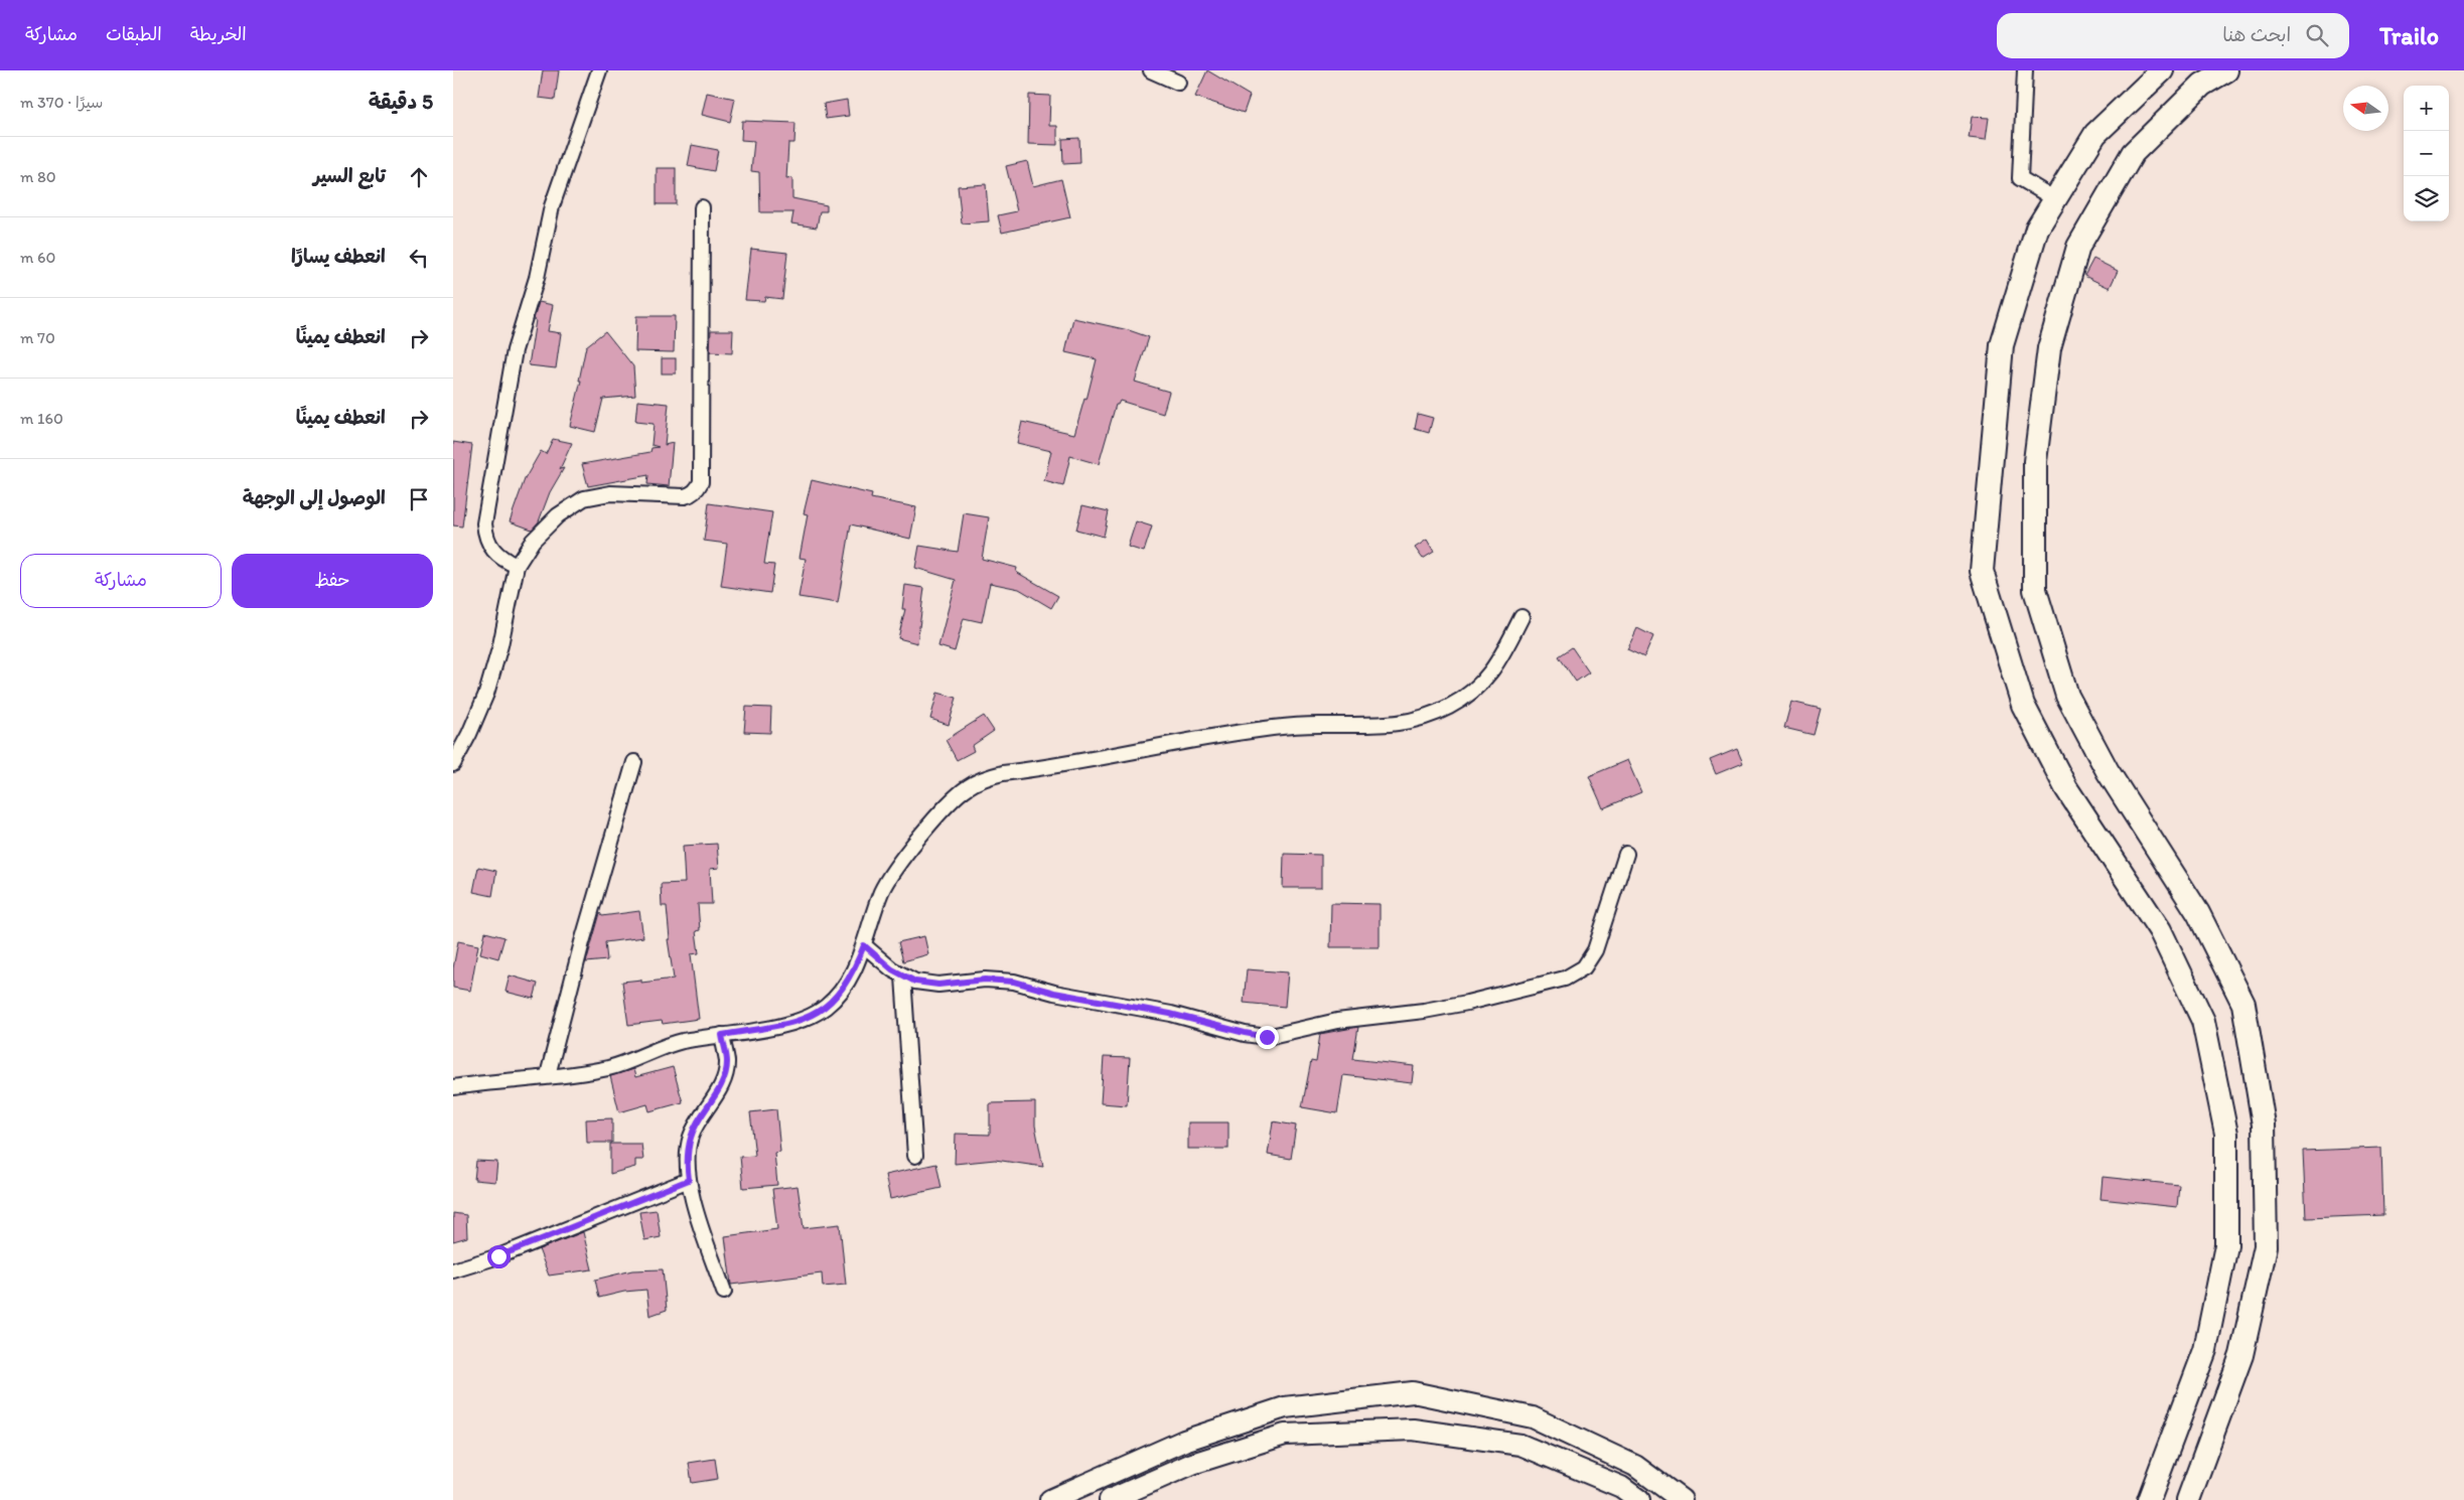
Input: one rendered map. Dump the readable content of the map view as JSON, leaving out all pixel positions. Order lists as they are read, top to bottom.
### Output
{
  "north": "left",
  "page": {
    "header": "Trailo",
    "search": "ابحث هنا",
    "nav": ["الخريطة", "الطبقات", "مشاركة"],
    "heading": ["5 دقيقة", "سيرًا · 370 m"],
    "map_buttons": ["+", "−"],
    "list": [
      ["تابع السير", "80 m"],
      ["انعطف يسارًا", "60 m"],
      ["انعطف يمينًا", "70 m"],
      ["انعطف يمينًا", "160 m"],
      "الوصول إلى الوجهة"
    ],
    "buttons": ["حفظ", "مشاركة"]
  }
}
